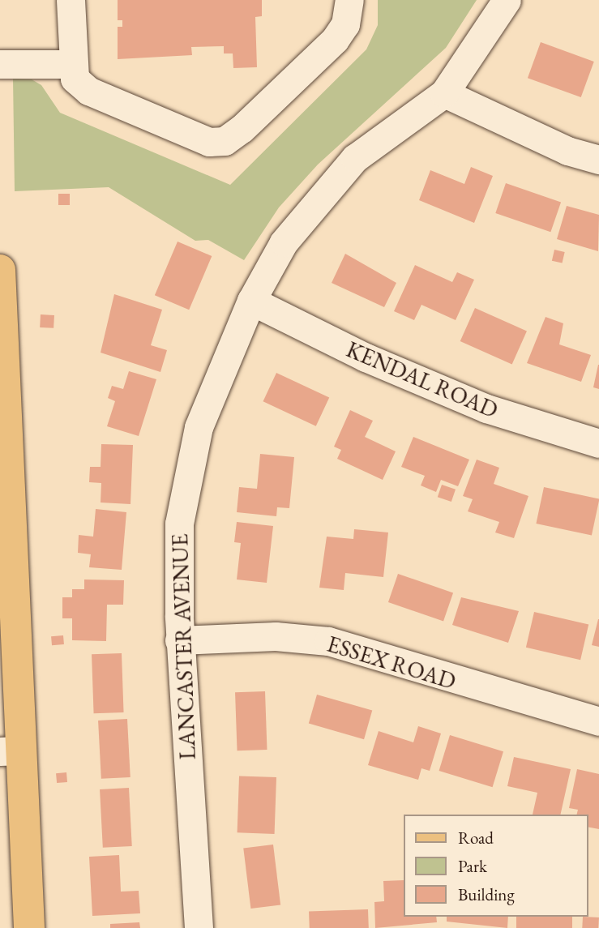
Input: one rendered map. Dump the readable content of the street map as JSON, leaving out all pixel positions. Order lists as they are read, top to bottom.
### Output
{
  "streets": {
    "street": ["KENDAL ROAD", "LANCASTER AVENUE", "ESSEX ROAD"]
  },
  "crossings": [
    ["KENDAL ROAD", "LANCASTER AVENUE"],
    ["LANCASTER AVENUE", "ESSEX ROAD"]
  ],
  "legend": ["Road", "Park", "Building"]
}
